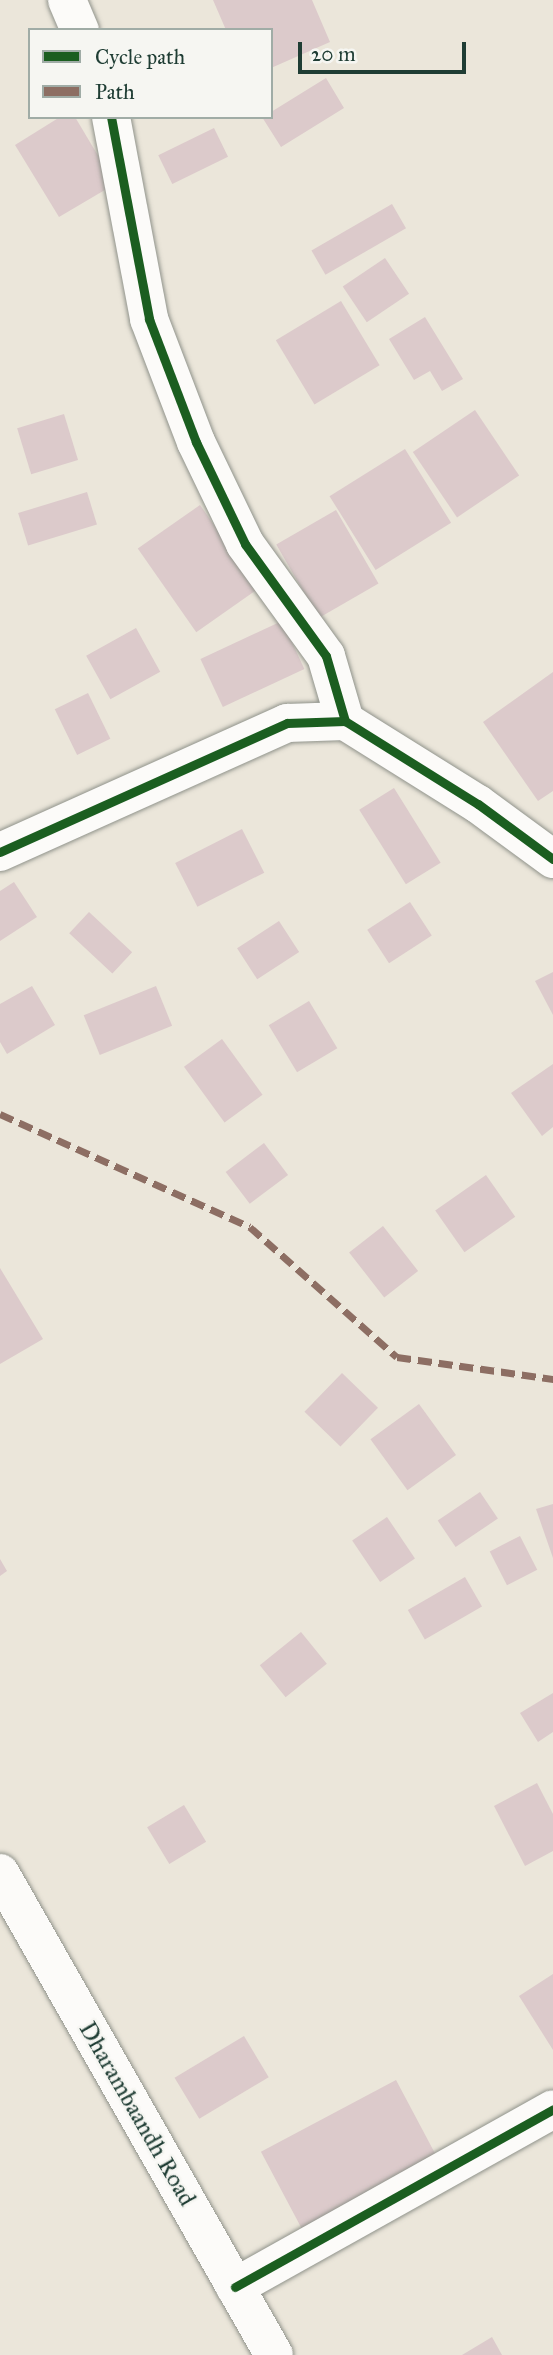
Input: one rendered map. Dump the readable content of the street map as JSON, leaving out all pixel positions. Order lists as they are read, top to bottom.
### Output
{
  "streets": {
    "street": ["Dharambaandh Road"]
  },
  "legend": ["Cycle path", "Path"],
  "scale_bar": "20 m"
}
